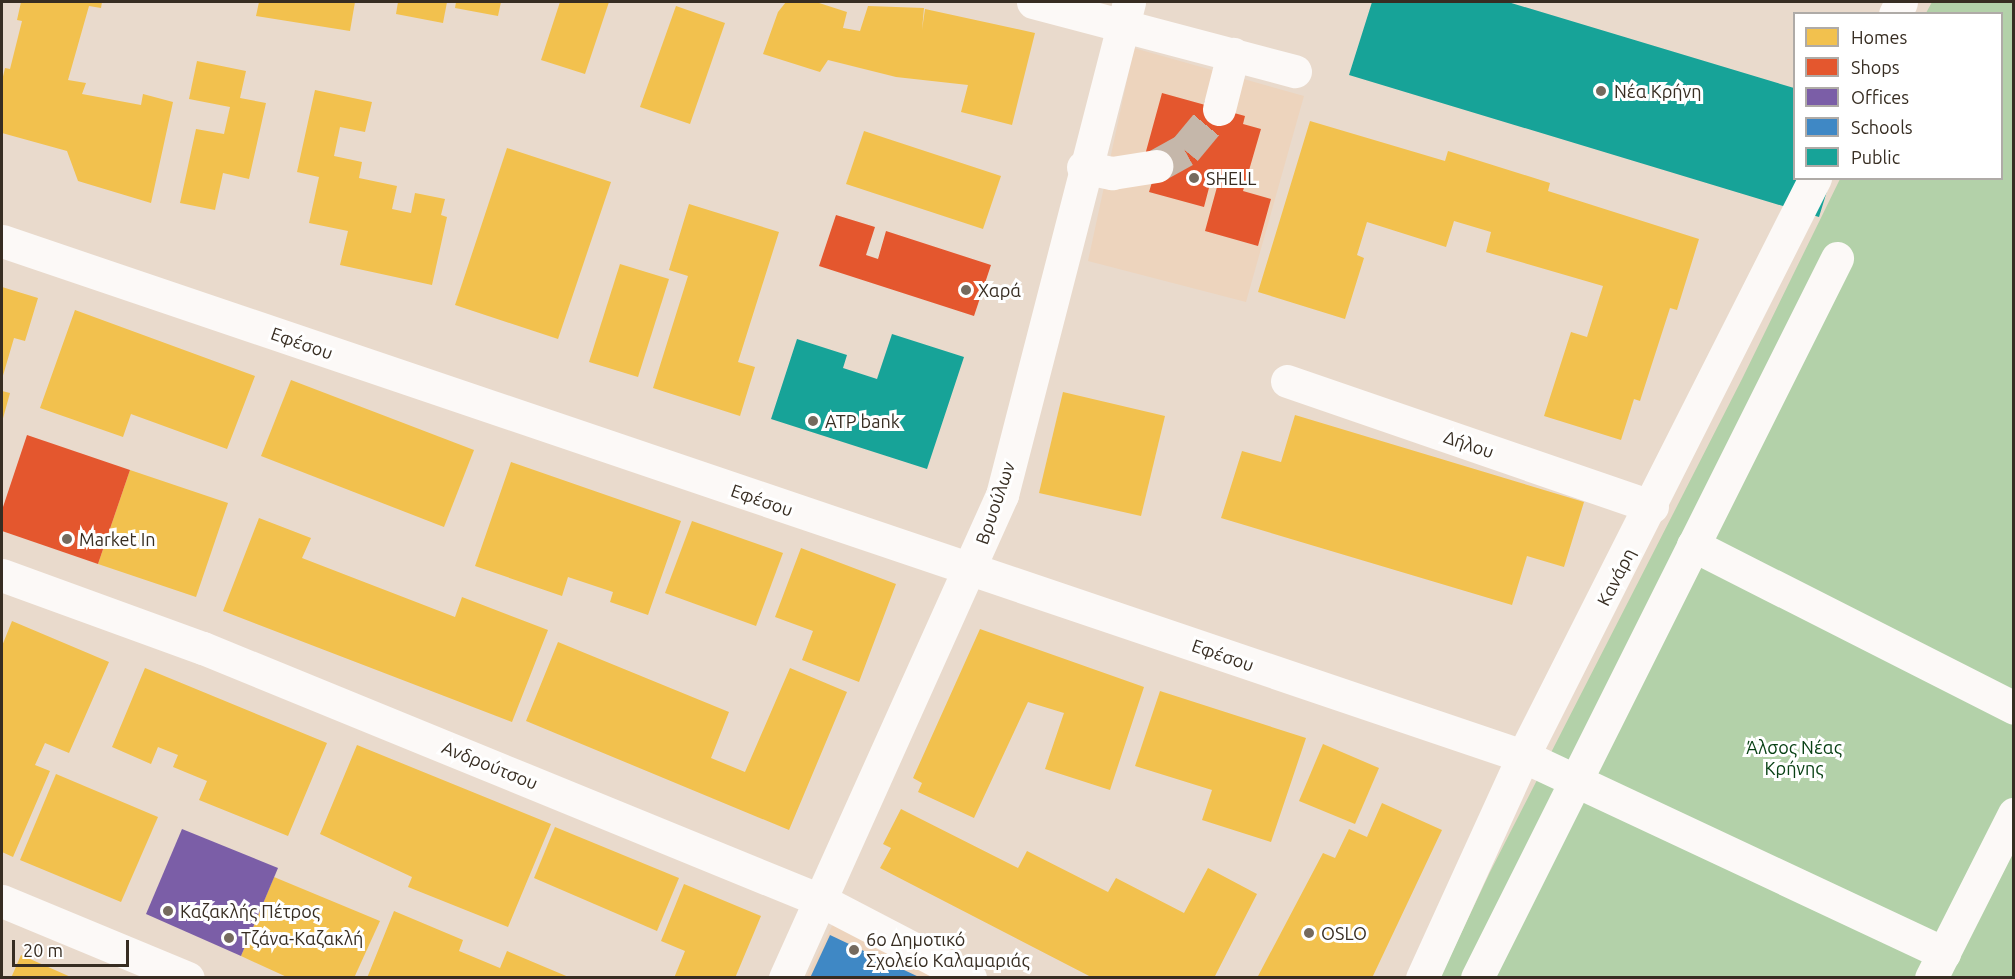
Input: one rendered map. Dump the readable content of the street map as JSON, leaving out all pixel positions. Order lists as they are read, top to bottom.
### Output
{
  "streets": {
    "street": [
      "Εφέσου",
      "Δήλου",
      "Βρυούλων",
      "Κανάρη",
      "Ανδρούτσου"
    ]
  },
  "crossings": [
    ["Εφέσου", "Βρυούλων"],
    ["Εφέσου", "Κανάρη"],
    ["Δήλου", "Κανάρη"],
    ["Βρυούλων", "Ανδρούτσου"]
  ],
  "parks": ["Άλσος Νέας Κρήνης"],
  "places": [
    "Νέα Κρήνη",
    "SHELL",
    "Χαρά",
    "ATP bank",
    "Market In",
    "Καζακλής Πέτρος",
    "OSLO",
    "Τζάνα-Καζακλή",
    "6ο Δημοτικό Σχολείο Καλαμαριάς"
  ],
  "legend": [
    "Homes",
    "Shops",
    "Offices",
    "Schools",
    "Public"
  ],
  "scale_bar": "20 m"
}
